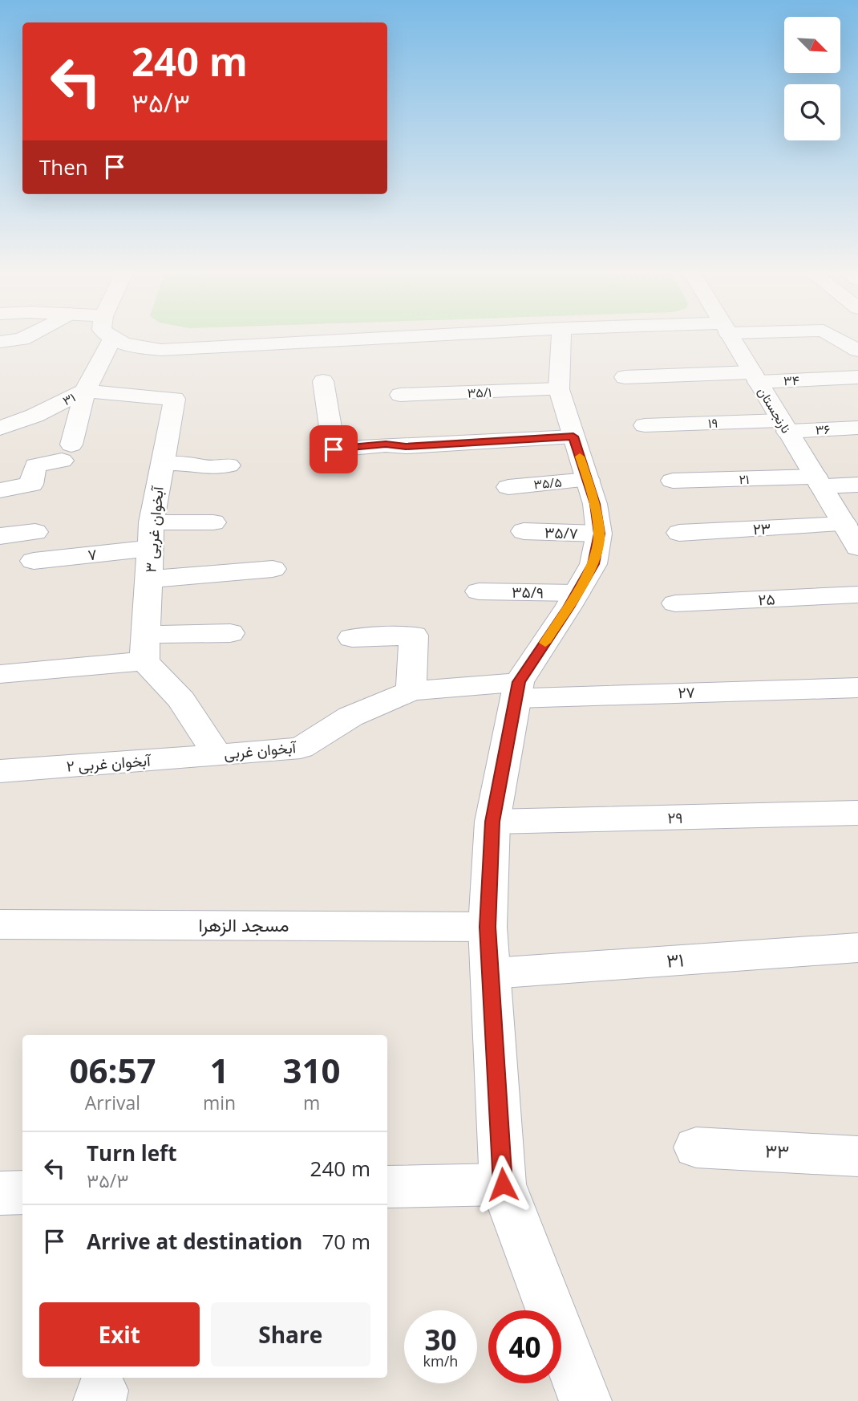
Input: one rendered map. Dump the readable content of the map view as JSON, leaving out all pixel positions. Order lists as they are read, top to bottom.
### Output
{
  "streets": {
    "street": [
      "۳۴",
      "۳۵/۱",
      "۳۱",
      "نارنجستان",
      "۱۹",
      "۳۶",
      "۲۱",
      "۳۵/۵",
      "۲۳",
      "آبخوان غربی ۳",
      "۳۵/۷",
      "۷",
      "۳۵/۹",
      "۲۵",
      "۲۷",
      "آبخوان غربی",
      "آبخوان غربی ۲",
      "۲۹",
      "مسجد الزهرا",
      "۳۳"
    ]
  },
  "crossings": [
    ["۳۴", "نارنجستان"],
    ["۳۱", "آبخوان غربی ۳"],
    ["نارنجستان", "۱۹"],
    ["نارنجستان", "۳۶"],
    ["نارنجستان", "۲۱"],
    ["نارنجستان", "۲۳"],
    ["۱۹", "۳۶"],
    ["آبخوان غربی ۳", "۷"],
    ["آبخوان غربی ۳", "آبخوان غربی"],
    ["۲۷", "آبخوان غربی"],
    ["آبخوان غربی", "آبخوان غربی ۲"]
  ],
  "north": "bottom right",
  "page": {
    "turn": ["240 m", "۳۵/۳"],
    "then": "Then",
    "eta": [
      "06:57",
      "Arrival",
      "1",
      "min",
      "310",
      "m"
    ],
    "list": [
      {
        "name": "Turn left",
        "note": "۳۵/۳",
        "value": "240 m"
      },
      {
        "name": "Arrive at destination",
        "value": "70 m"
      }
    ],
    "buttons": ["Exit", "Share"],
    "speed": "30 km/h",
    "limit": "40"
  }
}
